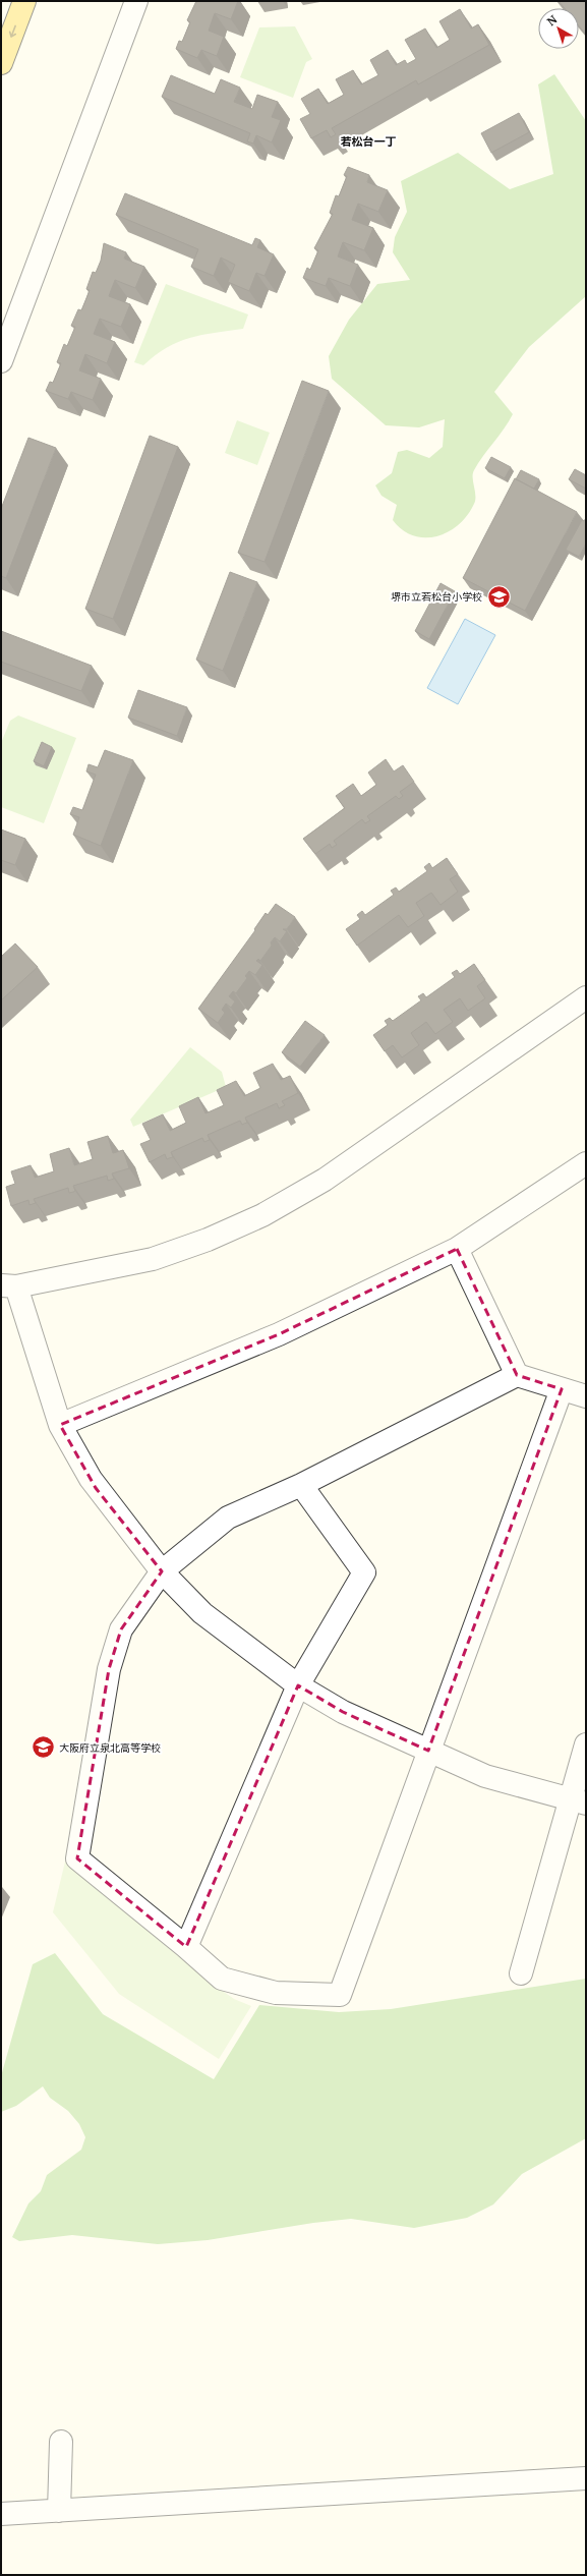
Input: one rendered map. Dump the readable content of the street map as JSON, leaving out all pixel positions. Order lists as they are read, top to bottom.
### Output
{
  "districts": ["若松台一丁"],
  "places": {
    "school or university": ["堺市立若松台小学校", "大阪府立泉北高等学校"]
  },
  "north": "top left"
}
